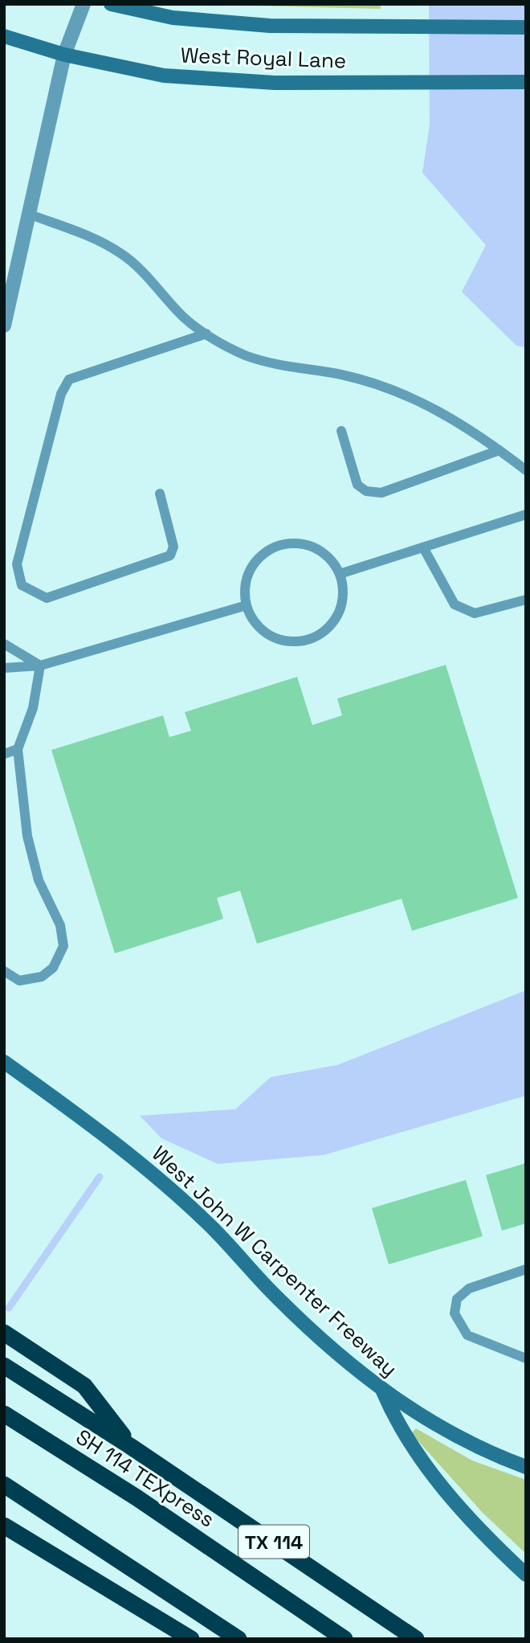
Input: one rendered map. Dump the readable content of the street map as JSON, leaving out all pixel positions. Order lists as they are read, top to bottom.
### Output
{
  "streets": {
    "highway": ["SH 114 TEXpress", "TX 114"],
    "main road": ["West Royal Lane", "West John W Carpenter Freeway"]
  }
}
